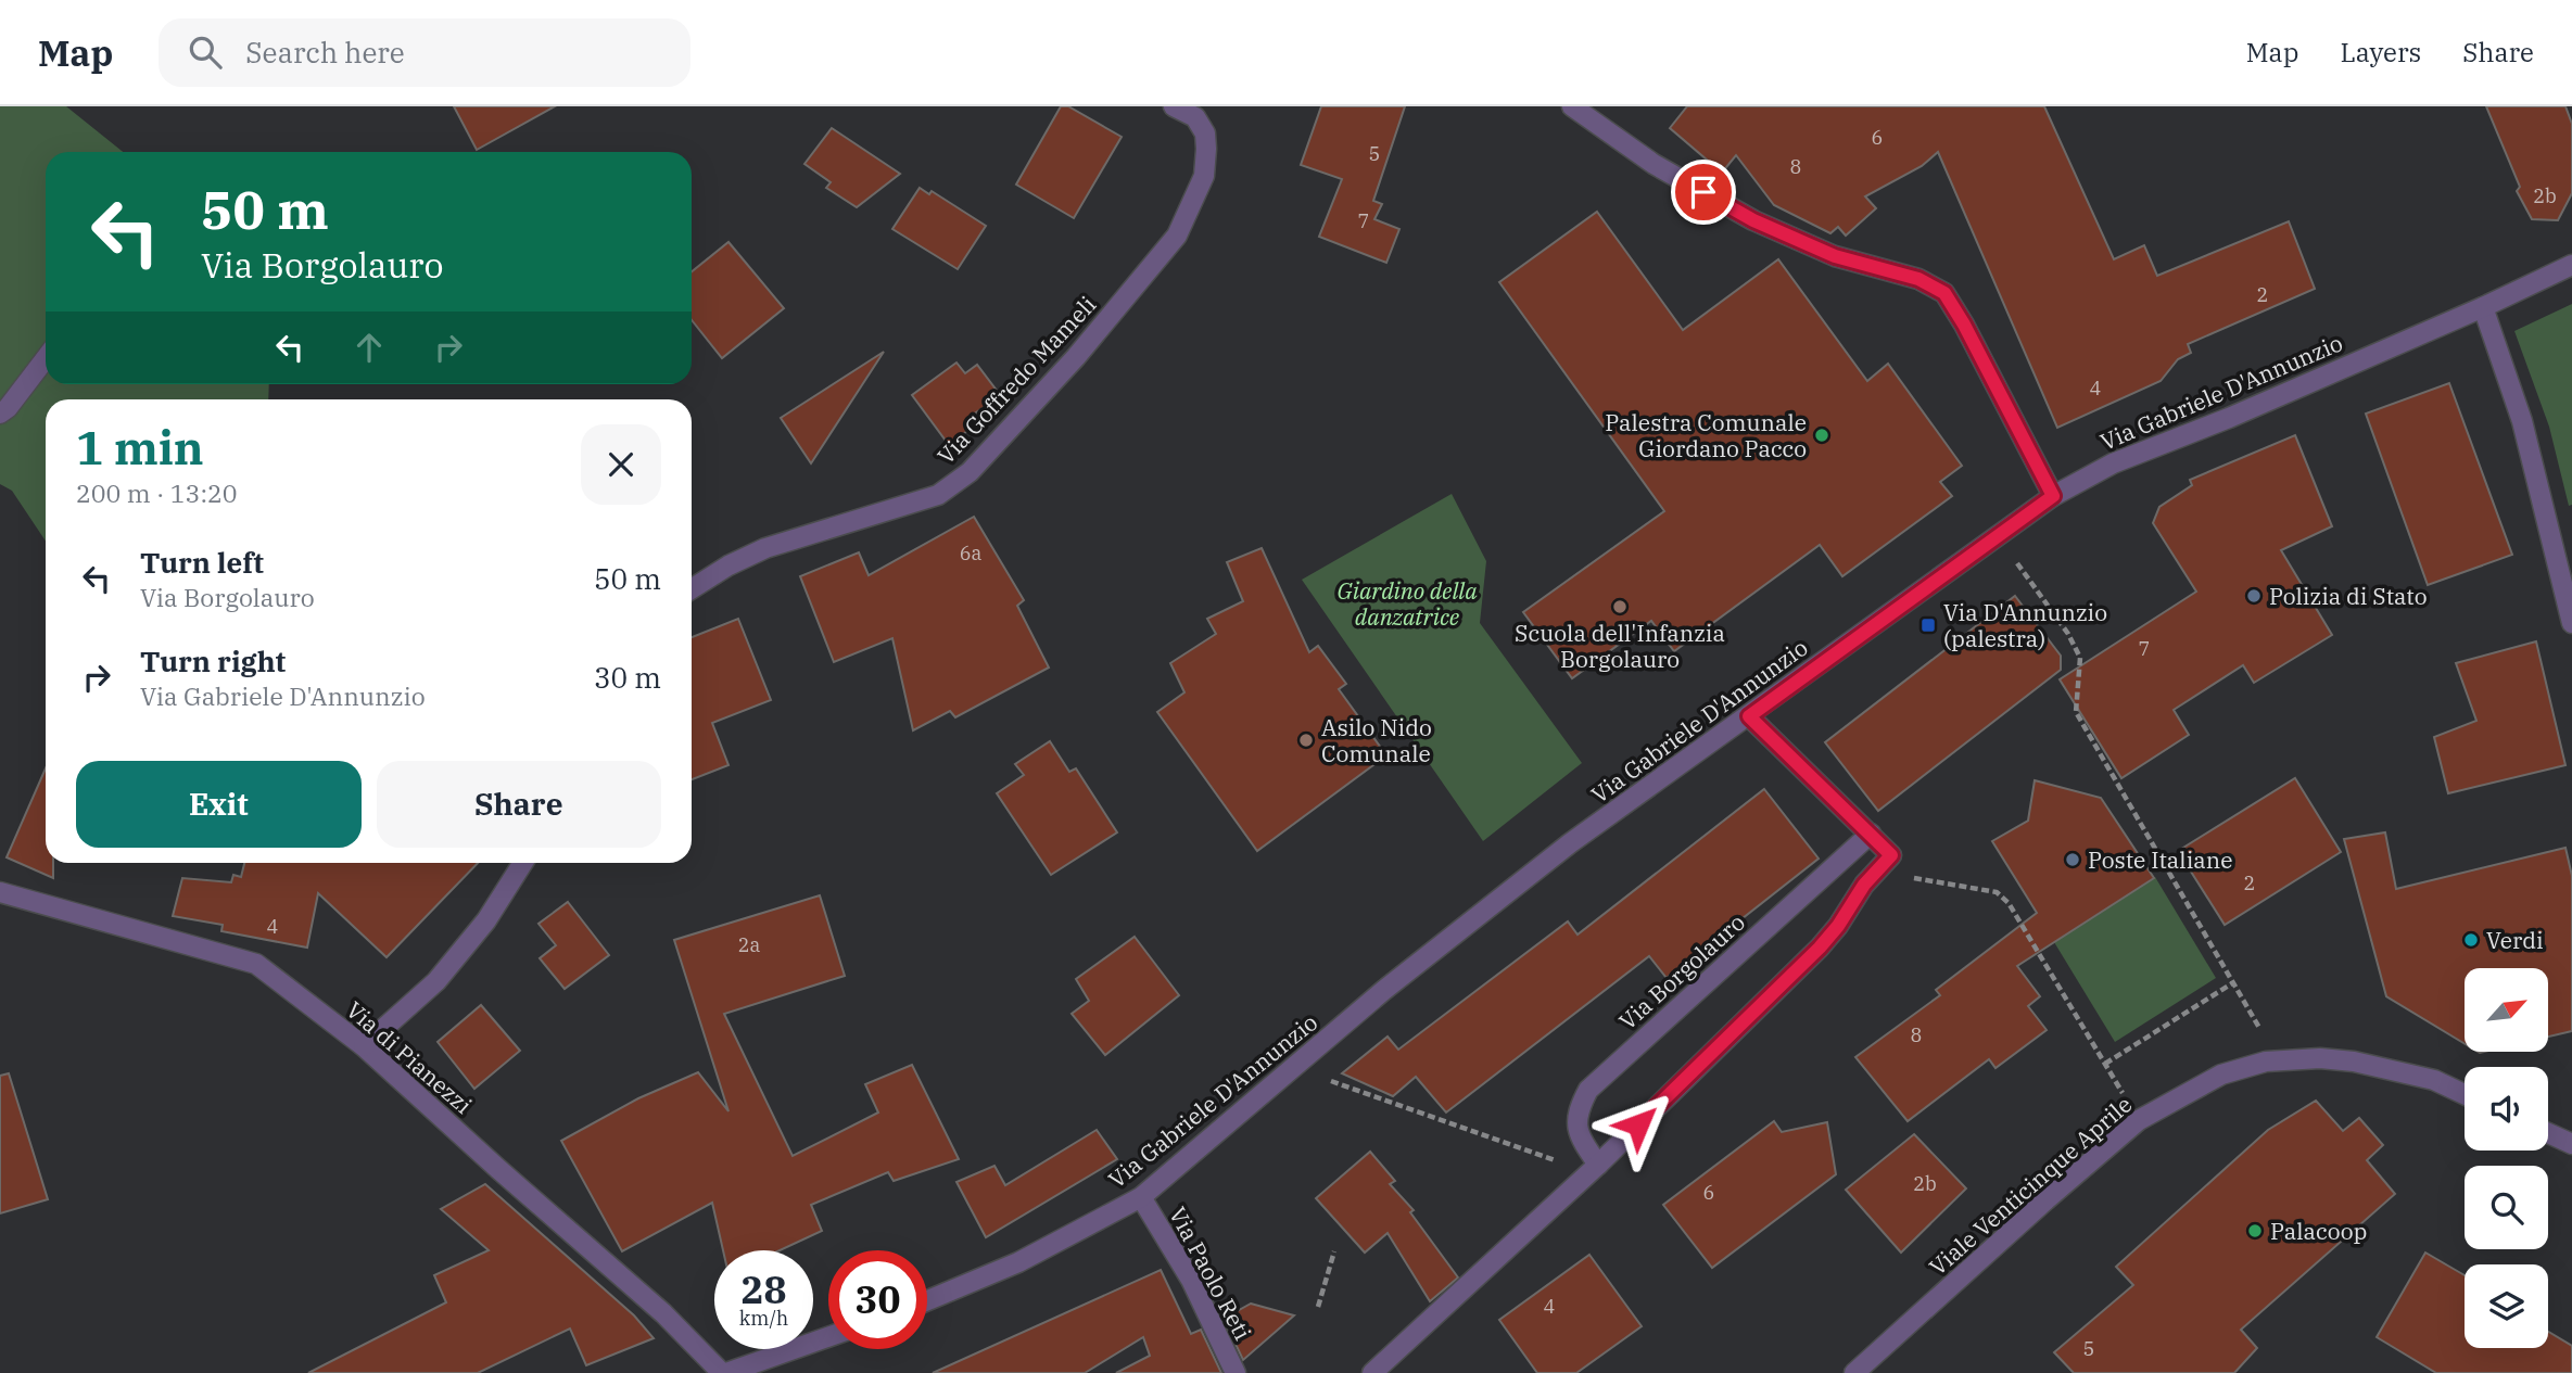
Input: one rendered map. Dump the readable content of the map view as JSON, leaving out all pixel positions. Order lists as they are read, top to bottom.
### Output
{
  "streets": {
    "street": [
      "Via Goffredo Mameli",
      "Via Gabriele D'Annunzio",
      "Via Borgolauro",
      "Via di Pianezzi",
      "Viale Venticinque Aprile",
      "Via Paolo Reti"
    ]
  },
  "crossings": [
    ["Via Gabriele D'Annunzio", "Via Paolo Reti"]
  ],
  "parks": ["Giardino della danzatrice"],
  "places": {
    "other": [
      "Palestra Comunale Giordano Pacco",
      "Polizia di Stato",
      "Scuola dell'Infanzia Borgolauro",
      "Asilo Nido Comunale",
      "Poste Italiane",
      "Verdi",
      "Palacoop"
    ],
    "transit": ["Via D'Annunzio (palestra)"]
  },
  "house_numbers": [
    "6",
    "5",
    "8",
    "2b",
    "7",
    "2",
    "4",
    "6a",
    "7",
    "2",
    "4",
    "2a",
    "8",
    "2b",
    "6",
    "4",
    "5"
  ],
  "north": "top right",
  "page": {
    "header": "Map",
    "search": "Search here",
    "nav": ["Map", "Layers", "Share"],
    "turn": ["50 m", "Via Borgolauro"],
    "heading": ["1 min", "200 m · 13:20"],
    "list": [
      {
        "name": "Turn left",
        "note": "Via Borgolauro",
        "value": "50 m"
      },
      {
        "name": "Turn right",
        "note": "Via Gabriele D'Annunzio",
        "value": "30 m"
      }
    ],
    "buttons": ["Exit", "Share"],
    "speed": "28 km/h",
    "limit": "30"
  }
}
